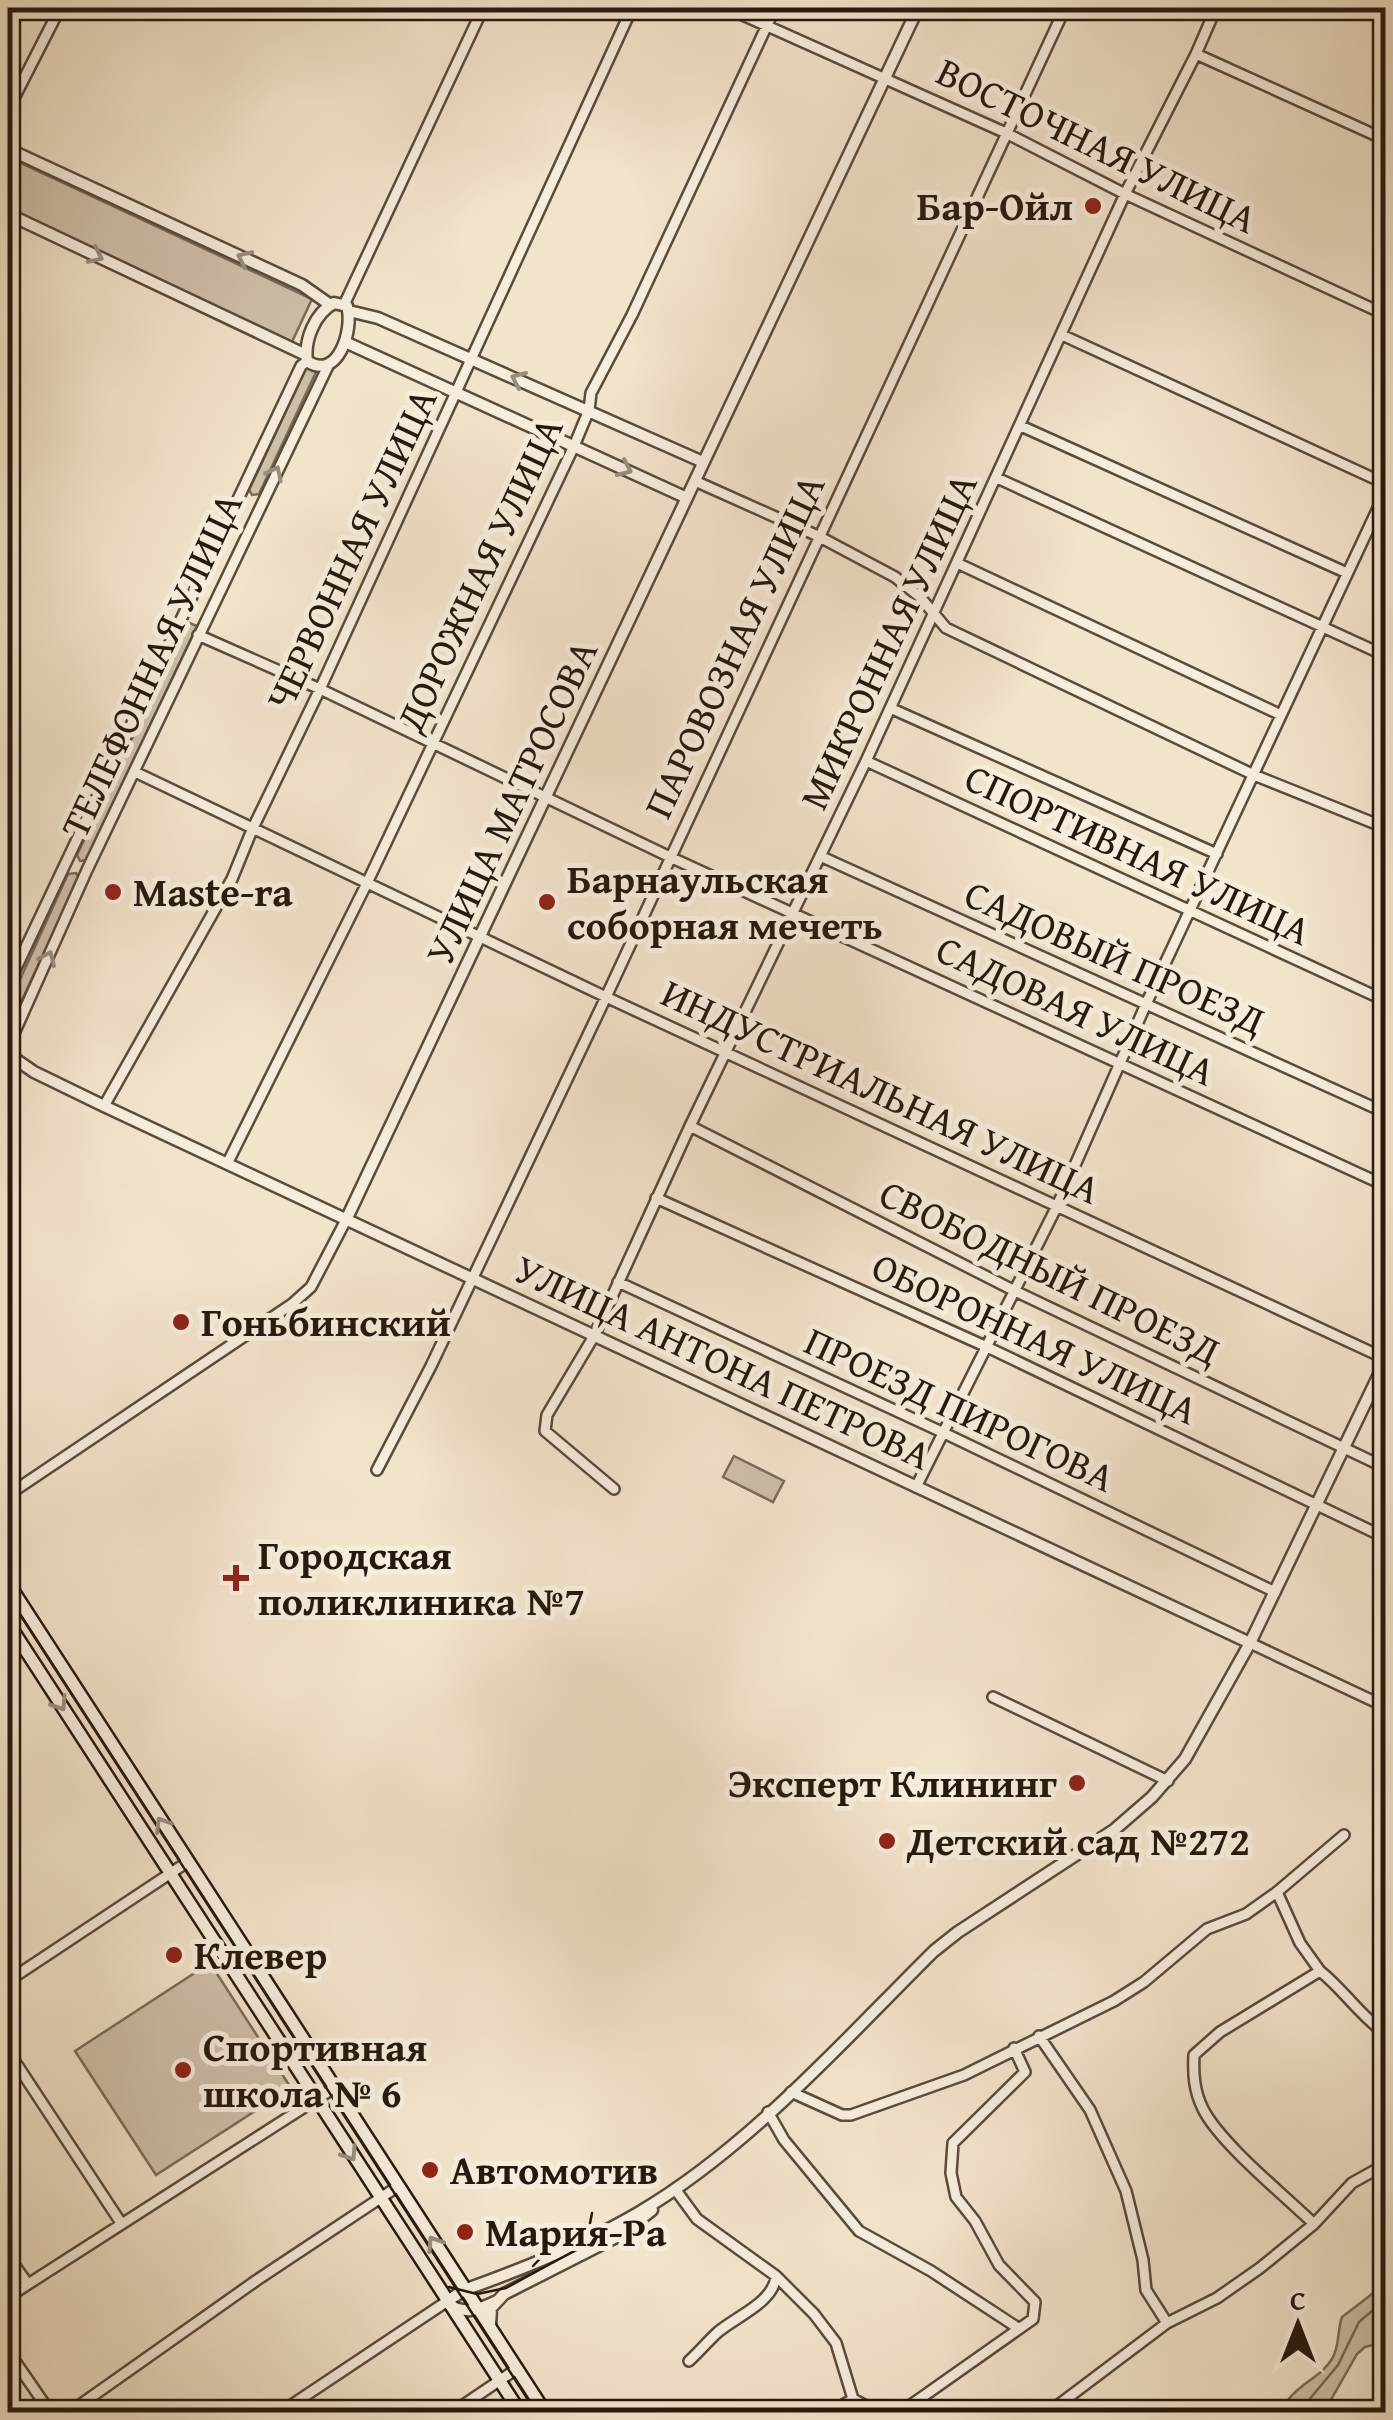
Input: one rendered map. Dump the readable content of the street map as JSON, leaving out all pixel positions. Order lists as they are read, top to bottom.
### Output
{
  "streets": {
    "street": [
      "ВОСТОЧНАЯ УЛИЦА",
      "ЧЕРВОННАЯ УЛИЦА",
      "ДОРОЖНАЯ УЛИЦА",
      "МИКРОННАЯ УЛИЦА",
      "ПАРОВОЗНАЯ УЛИЦА",
      "ТЕЛЕФОННАЯ УЛИЦА",
      "УЛИЦА МАТРОСОВА",
      "СПОРТИВНАЯ УЛИЦА",
      "САДОВЫЙ ПРОЕЗД",
      "САДОВАЯ УЛИЦА",
      "ИНДУСТРИАЛЬНАЯ УЛИЦА",
      "СВОБОДНЫЙ ПРОЕЗД",
      "ОБОРОННАЯ УЛИЦА",
      "УЛИЦА АНТОНА ПЕТРОВА",
      "ПРОЕЗД ПИРОГОВА"
    ]
  },
  "crossings": [
    ["ВОСТОЧНАЯ УЛИЦА", "ДОРОЖНАЯ УЛИЦА"],
    ["ВОСТОЧНАЯ УЛИЦА", "МИКРОННАЯ УЛИЦА"],
    ["ВОСТОЧНАЯ УЛИЦА", "ПАРОВОЗНАЯ УЛИЦА"],
    ["ВОСТОЧНАЯ УЛИЦА", "УЛИЦА МАТРОСОВА"],
    ["ЧЕРВОННАЯ УЛИЦА", "САДОВАЯ УЛИЦА"],
    ["ЧЕРВОННАЯ УЛИЦА", "ИНДУСТРИАЛЬНАЯ УЛИЦА"],
    ["ЧЕРВОННАЯ УЛИЦА", "УЛИЦА АНТОНА ПЕТРОВА"],
    ["ДОРОЖНАЯ УЛИЦА", "САДОВАЯ УЛИЦА"],
    ["ДОРОЖНАЯ УЛИЦА", "ИНДУСТРИАЛЬНАЯ УЛИЦА"],
    ["ДОРОЖНАЯ УЛИЦА", "УЛИЦА АНТОНА ПЕТРОВА"],
    ["МИКРОННАЯ УЛИЦА", "СПОРТИВНАЯ УЛИЦА"],
    ["МИКРОННАЯ УЛИЦА", "САДОВЫЙ ПРОЕЗД"],
    ["МИКРОННАЯ УЛИЦА", "САДОВАЯ УЛИЦА"],
    ["МИКРОННАЯ УЛИЦА", "ИНДУСТРИАЛЬНАЯ УЛИЦА"],
    ["МИКРОННАЯ УЛИЦА", "СВОБОДНЫЙ ПРОЕЗД"],
    ["МИКРОННАЯ УЛИЦА", "ОБОРОННАЯ УЛИЦА"],
    ["МИКРОННАЯ УЛИЦА", "УЛИЦА АНТОНА ПЕТРОВА"],
    ["МИКРОННАЯ УЛИЦА", "ПРОЕЗД ПИРОГОВА"],
    ["ПАРОВОЗНАЯ УЛИЦА", "САДОВАЯ УЛИЦА"],
    ["ПАРОВОЗНАЯ УЛИЦА", "ИНДУСТРИАЛЬНАЯ УЛИЦА"],
    ["ПАРОВОЗНАЯ УЛИЦА", "УЛИЦА АНТОНА ПЕТРОВА"],
    ["ТЕЛЕФОННАЯ УЛИЦА", "САДОВАЯ УЛИЦА"],
    ["ТЕЛЕФОННАЯ УЛИЦА", "ИНДУСТРИАЛЬНАЯ УЛИЦА"],
    ["УЛИЦА МАТРОСОВА", "САДОВАЯ УЛИЦА"],
    ["УЛИЦА МАТРОСОВА", "ИНДУСТРИАЛЬНАЯ УЛИЦА"],
    ["УЛИЦА МАТРОСОВА", "УЛИЦА АНТОНА ПЕТРОВА"]
  ],
  "places": {
    "other": [
      "Бар-Ойл",
      "Maste-ra",
      "Барнаульская соборная мечеть",
      "Гоньбинский",
      "Эксперт Клининг",
      "Детский сад №272",
      "Клевер",
      "Спортивная школа № 6",
      "Автомотив",
      "Мария-Ра"
    ],
    "health": ["Городская поликлиника №7"]
  },
  "north": "top"
}
